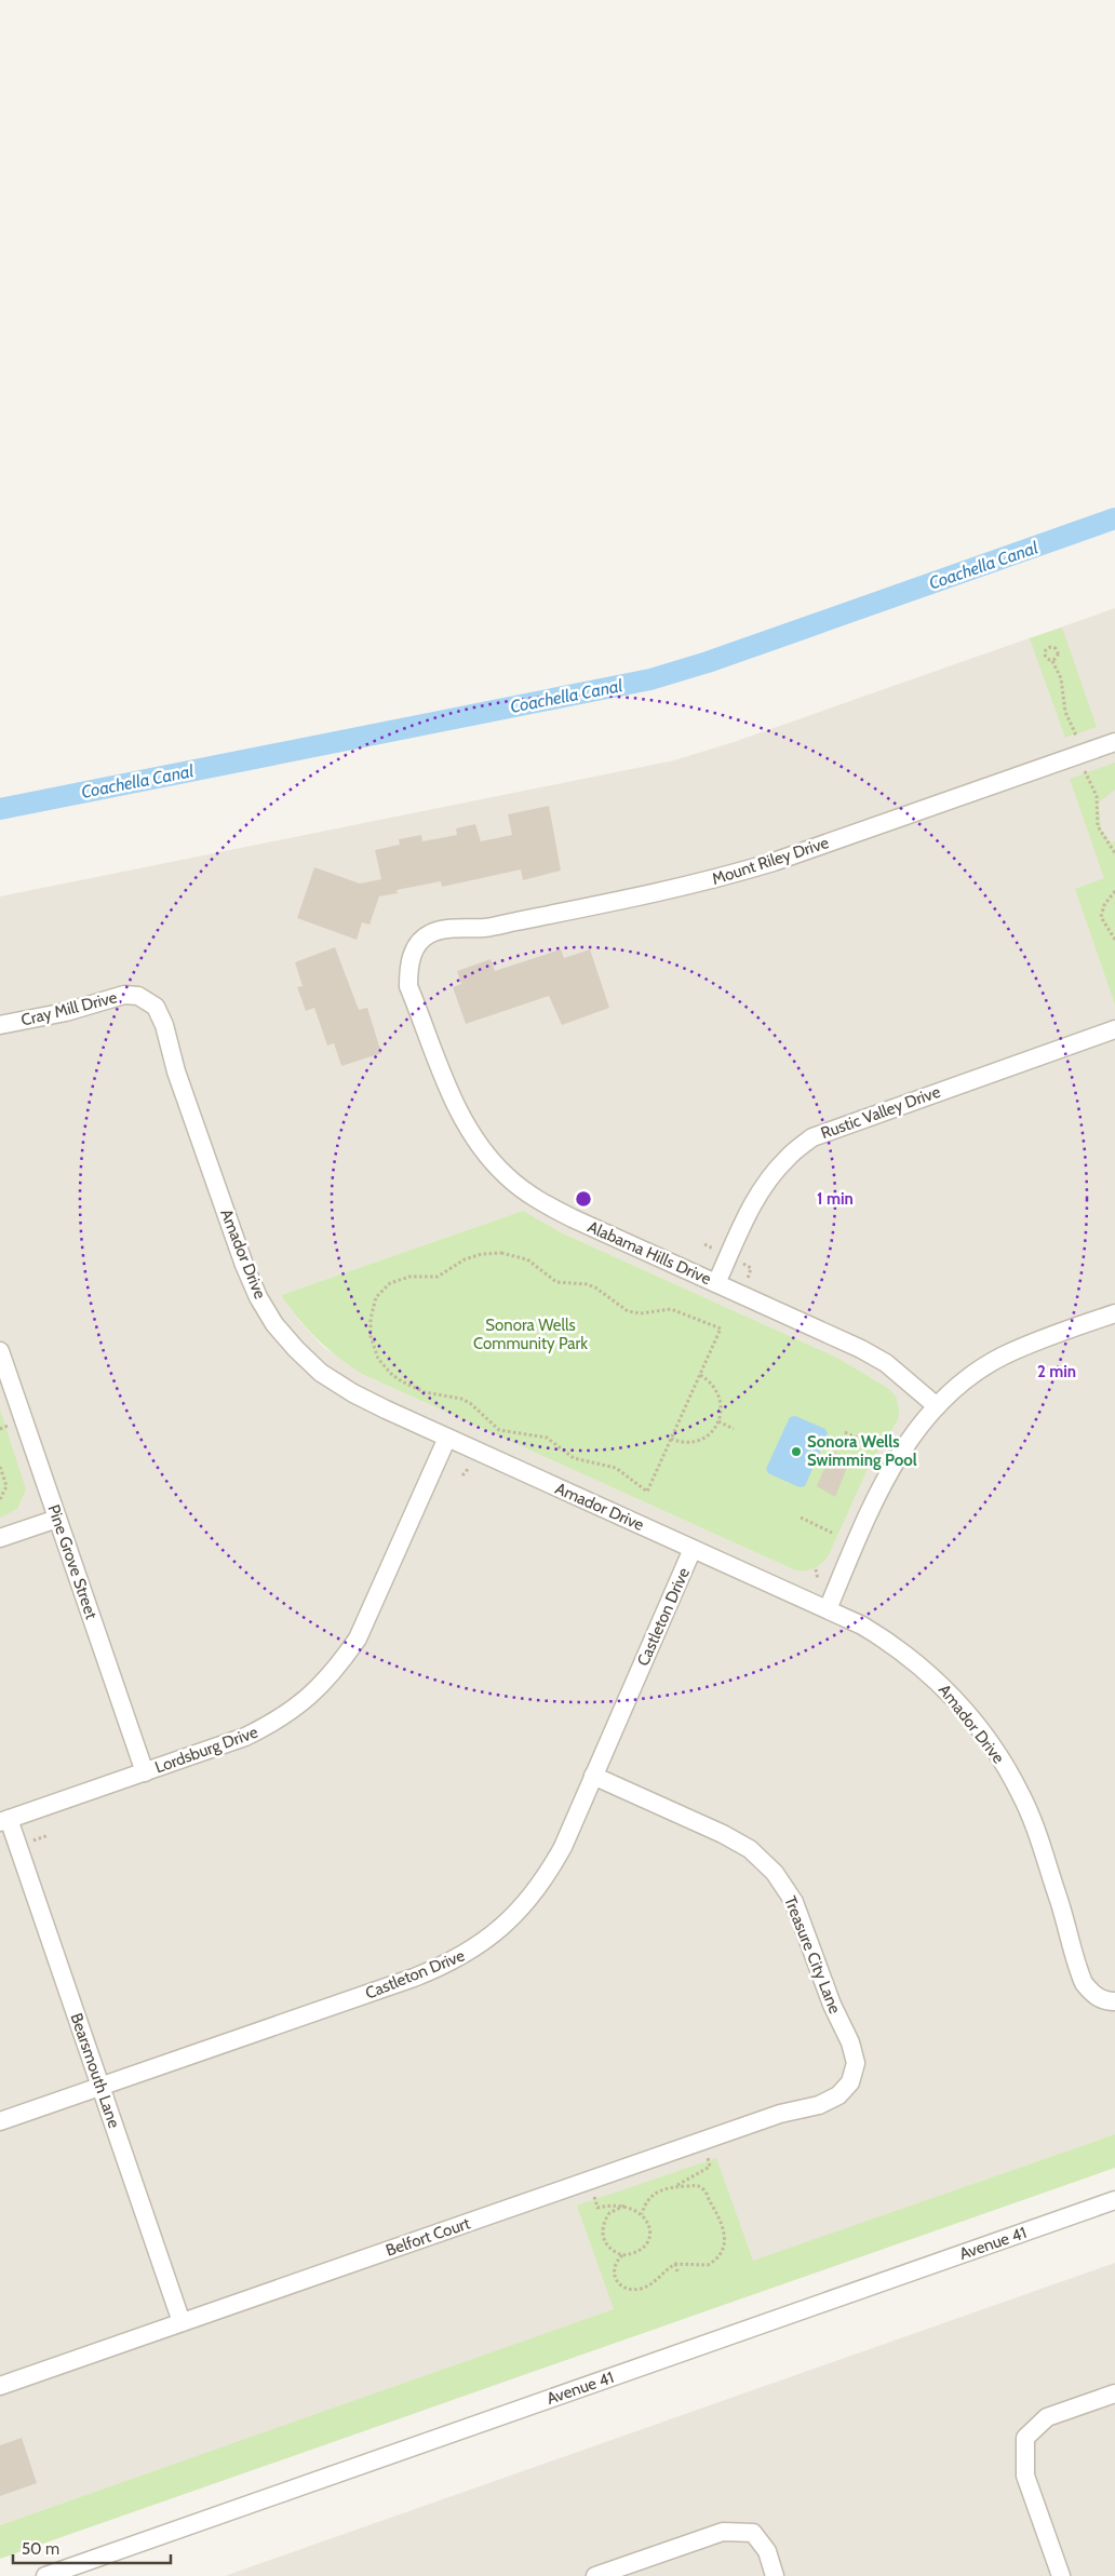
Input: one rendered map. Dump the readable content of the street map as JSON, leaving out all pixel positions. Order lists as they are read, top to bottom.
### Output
{
  "streets": {
    "street": [
      "Mount Riley Drive",
      "Cray Mill Drive",
      "Rustic Valley Drive",
      "Alabama Hills Drive",
      "Amador Drive",
      "Pine Grove Street",
      "Castleton Drive",
      "Lordsburg Drive",
      "Treasure City Lane",
      "Bearsmouth Lane",
      "Belfort Court",
      "Avenue 41"
    ]
  },
  "crossings": [
    ["Mount Riley Drive", "Alabama Hills Drive"],
    ["Cray Mill Drive", "Amador Drive"],
    ["Rustic Valley Drive", "Alabama Hills Drive"],
    ["Amador Drive", "Castleton Drive"],
    ["Amador Drive", "Lordsburg Drive"],
    ["Pine Grove Street", "Lordsburg Drive"],
    ["Castleton Drive", "Treasure City Lane"],
    ["Castleton Drive", "Bearsmouth Lane"],
    ["Lordsburg Drive", "Bearsmouth Lane"],
    ["Treasure City Lane", "Belfort Court"],
    ["Bearsmouth Lane", "Belfort Court"]
  ],
  "water": ["Coachella Canal"],
  "parks": ["Sonora Wells Community Park"],
  "places": ["Sonora Wells Swimming Pool"],
  "scale_bar": "50 m",
  "rings": ["1 min", "2 min"]
}
